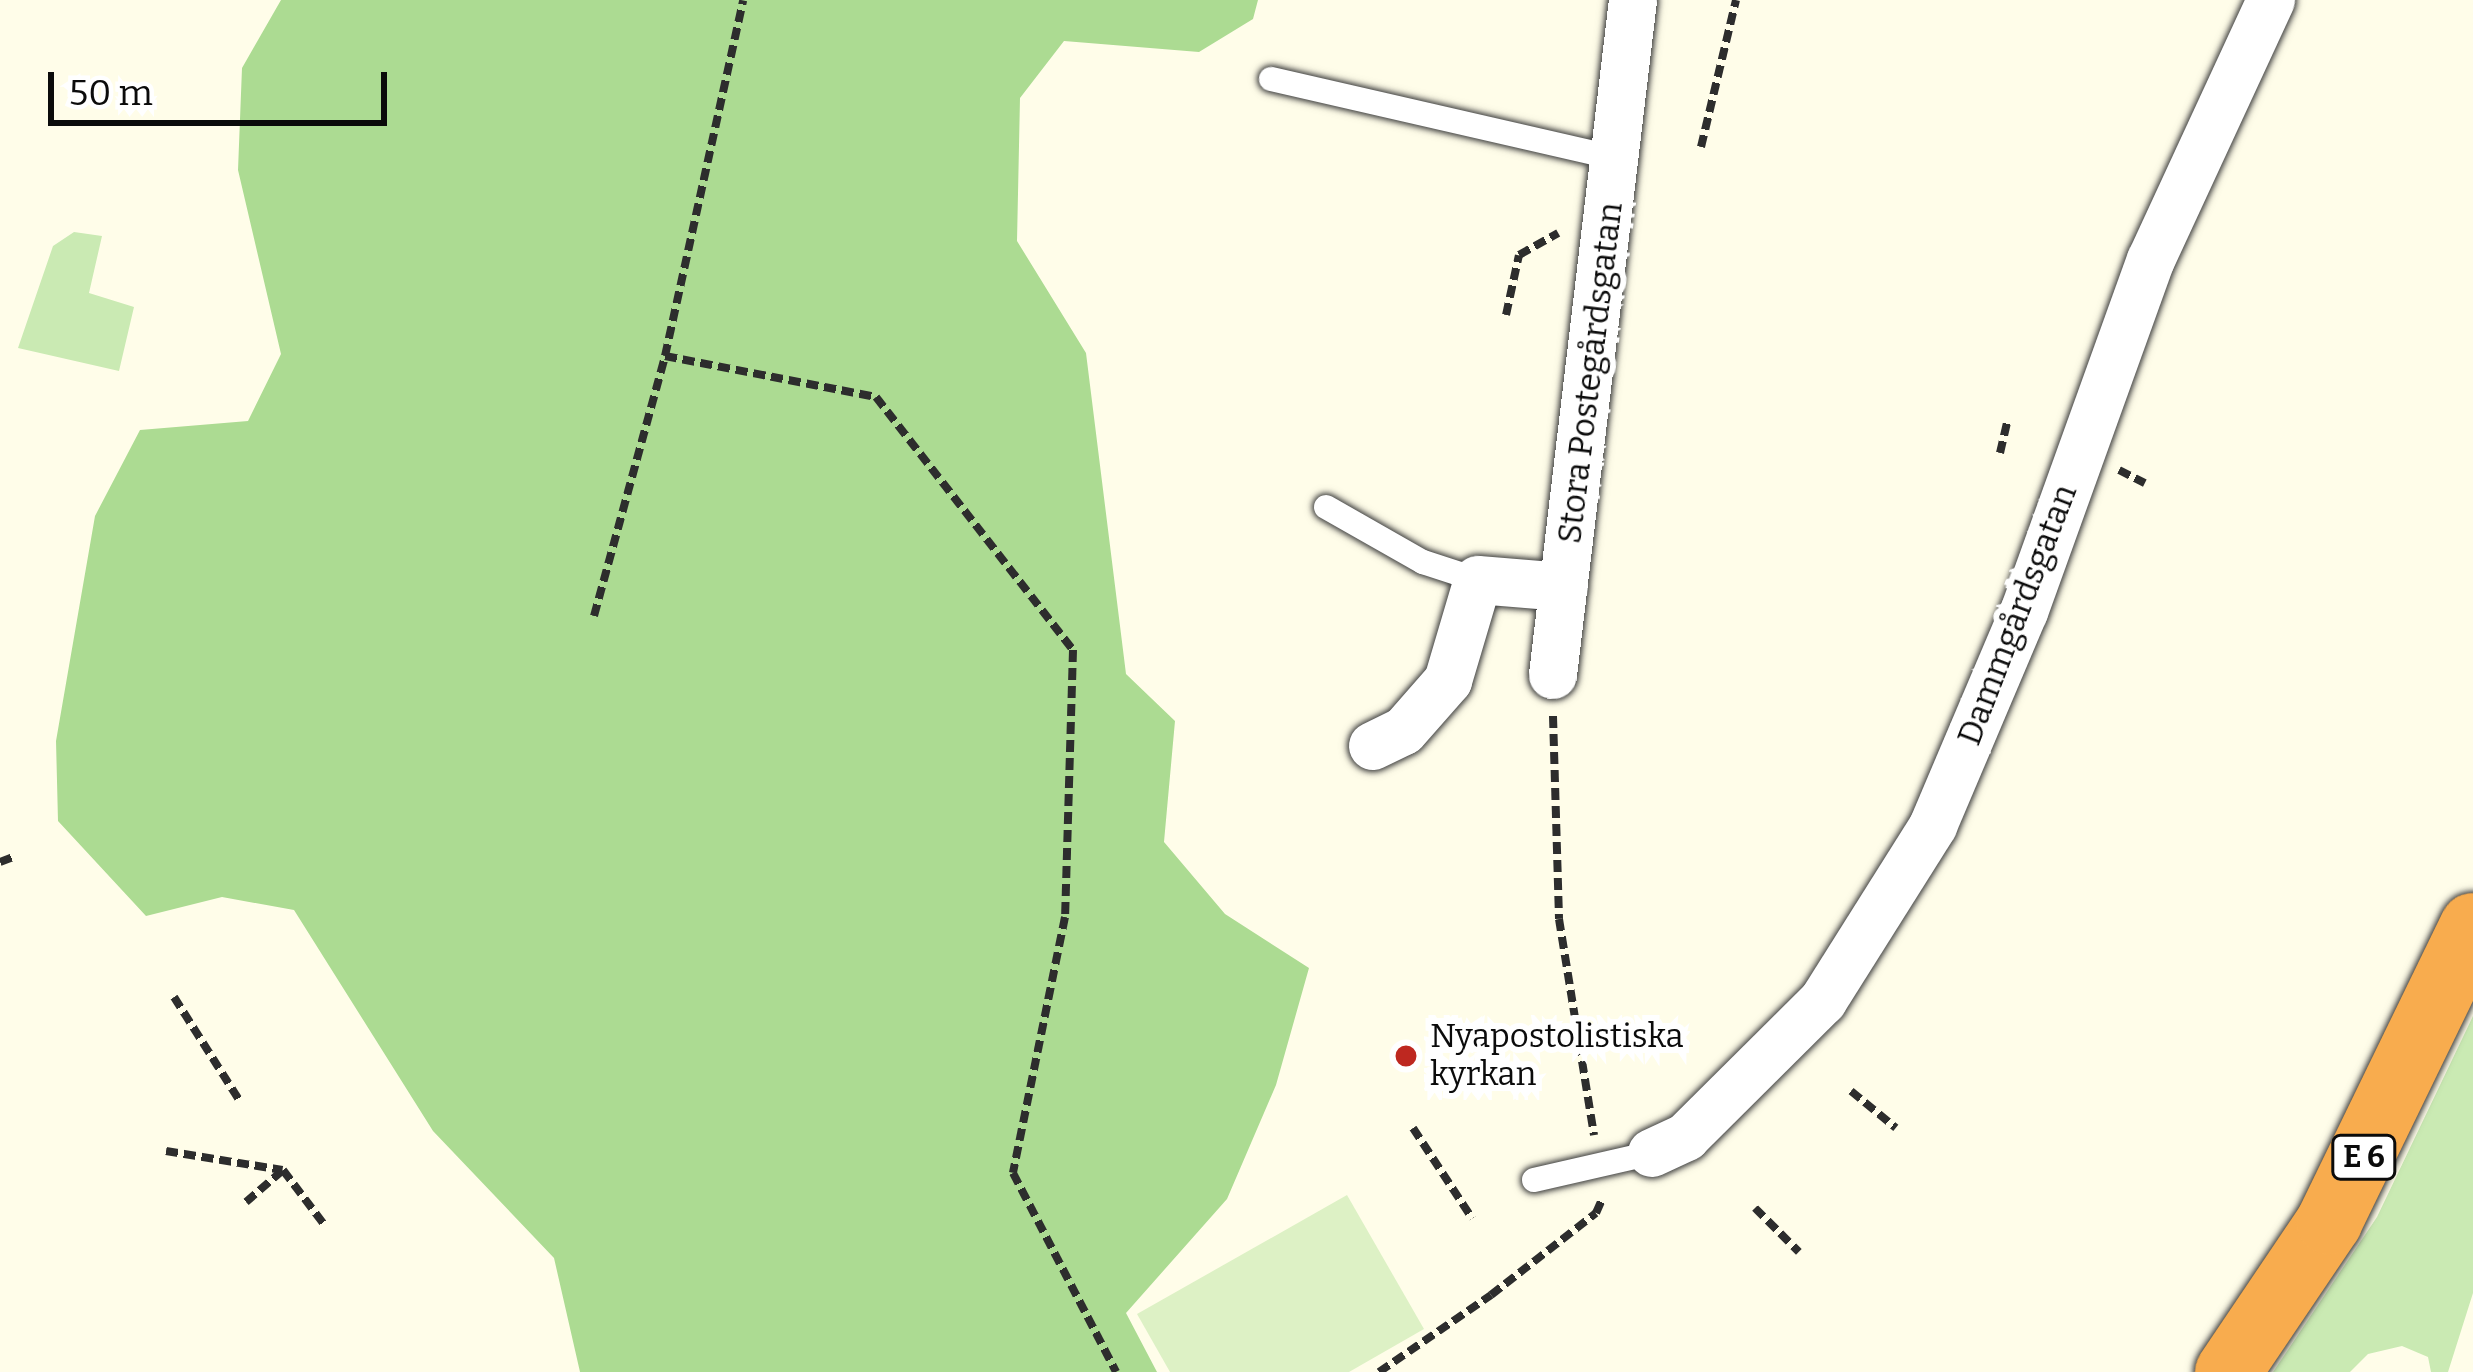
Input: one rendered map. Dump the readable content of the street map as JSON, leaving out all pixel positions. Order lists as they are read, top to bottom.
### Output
{
  "streets": {
    "highway": ["E 6"],
    "street": ["Stora Postegårdsgatan", "Dammgårdsgatan"]
  },
  "places": ["Nyapostolistiska kyrkan"],
  "scale_bar": "50 m"
}
